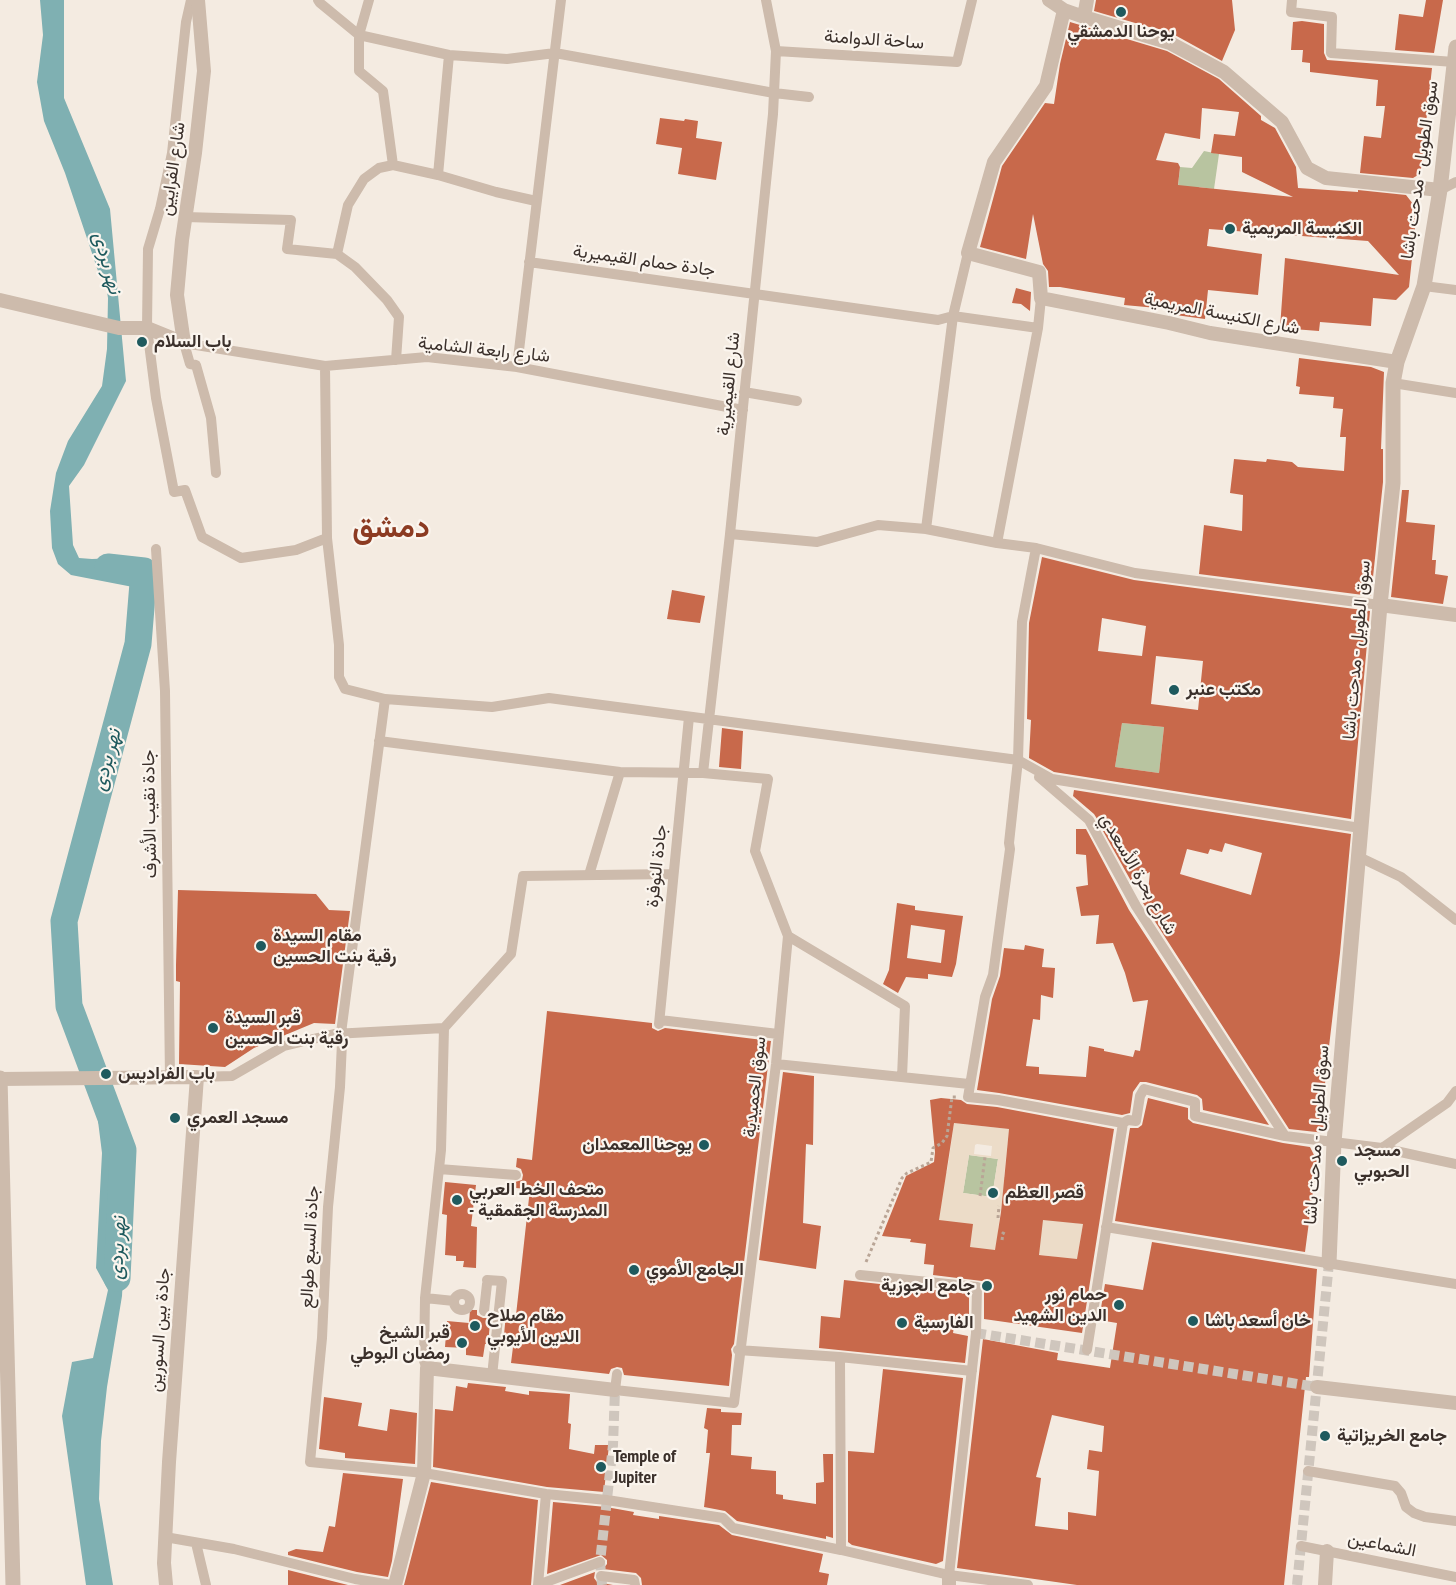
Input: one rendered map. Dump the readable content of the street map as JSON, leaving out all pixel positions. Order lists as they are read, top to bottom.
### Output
{
  "streets": {
    "street": [
      "ساحة الدوامنة",
      "شارع الفرايين",
      "سوق الطويل - مدحت باشا",
      "جادة حمام القيميرية",
      "شارع الكنيسة المريمية",
      "شارع رابعة الشامية",
      "شارع القيميرية",
      "جادة نقيب الأشرف",
      "جادة النوفرة",
      "شارع بحرة الأسعدي",
      "سوق الحميدية",
      "جادة السبع طوالع",
      "جادة بين السورين",
      "الشماعين"
    ]
  },
  "crossings": [
    ["ساحة الدوامنة", "شارع القيميرية"],
    ["شارع الفرايين", "شارع رابعة الشامية"],
    ["سوق الطويل - مدحت باشا", "شارع الكنيسة المريمية"],
    ["سوق الطويل - مدحت باشا", "شارع بحرة الأسعدي"],
    ["جادة حمام القيميرية", "شارع القيميرية"],
    ["شارع رابعة الشامية", "شارع القيميرية"],
    ["جادة النوفرة", "سوق الحميدية"]
  ],
  "districts": ["دمشق"],
  "water": ["نهر بردى"],
  "places": [
    "يوحنا الدمشقي",
    "الكنيسة المريمية",
    "باب السلام",
    "مكتب عنبر",
    "مقام السيدة رقية بنت الحسين",
    "قبر السيدة رقية بنت الحسين",
    "باب الفراديس",
    "مسجد العمري",
    "يوحنا المعمدان",
    "مسجد الحبوبي",
    "قصر العظم",
    "متحف الخط العربي - المدرسة الجقمقية",
    "الجامع الأموي",
    "جامع الجوزية",
    "حمام نور الدين الشهيد",
    "خان أسعد باشا",
    "الفارسية",
    "مقام صلاح الدين الأيوبي",
    "قبر الشيخ رمضان البوطي",
    "جامع الخريزاتية",
    "Temple of Jupiter"
  ]
}
